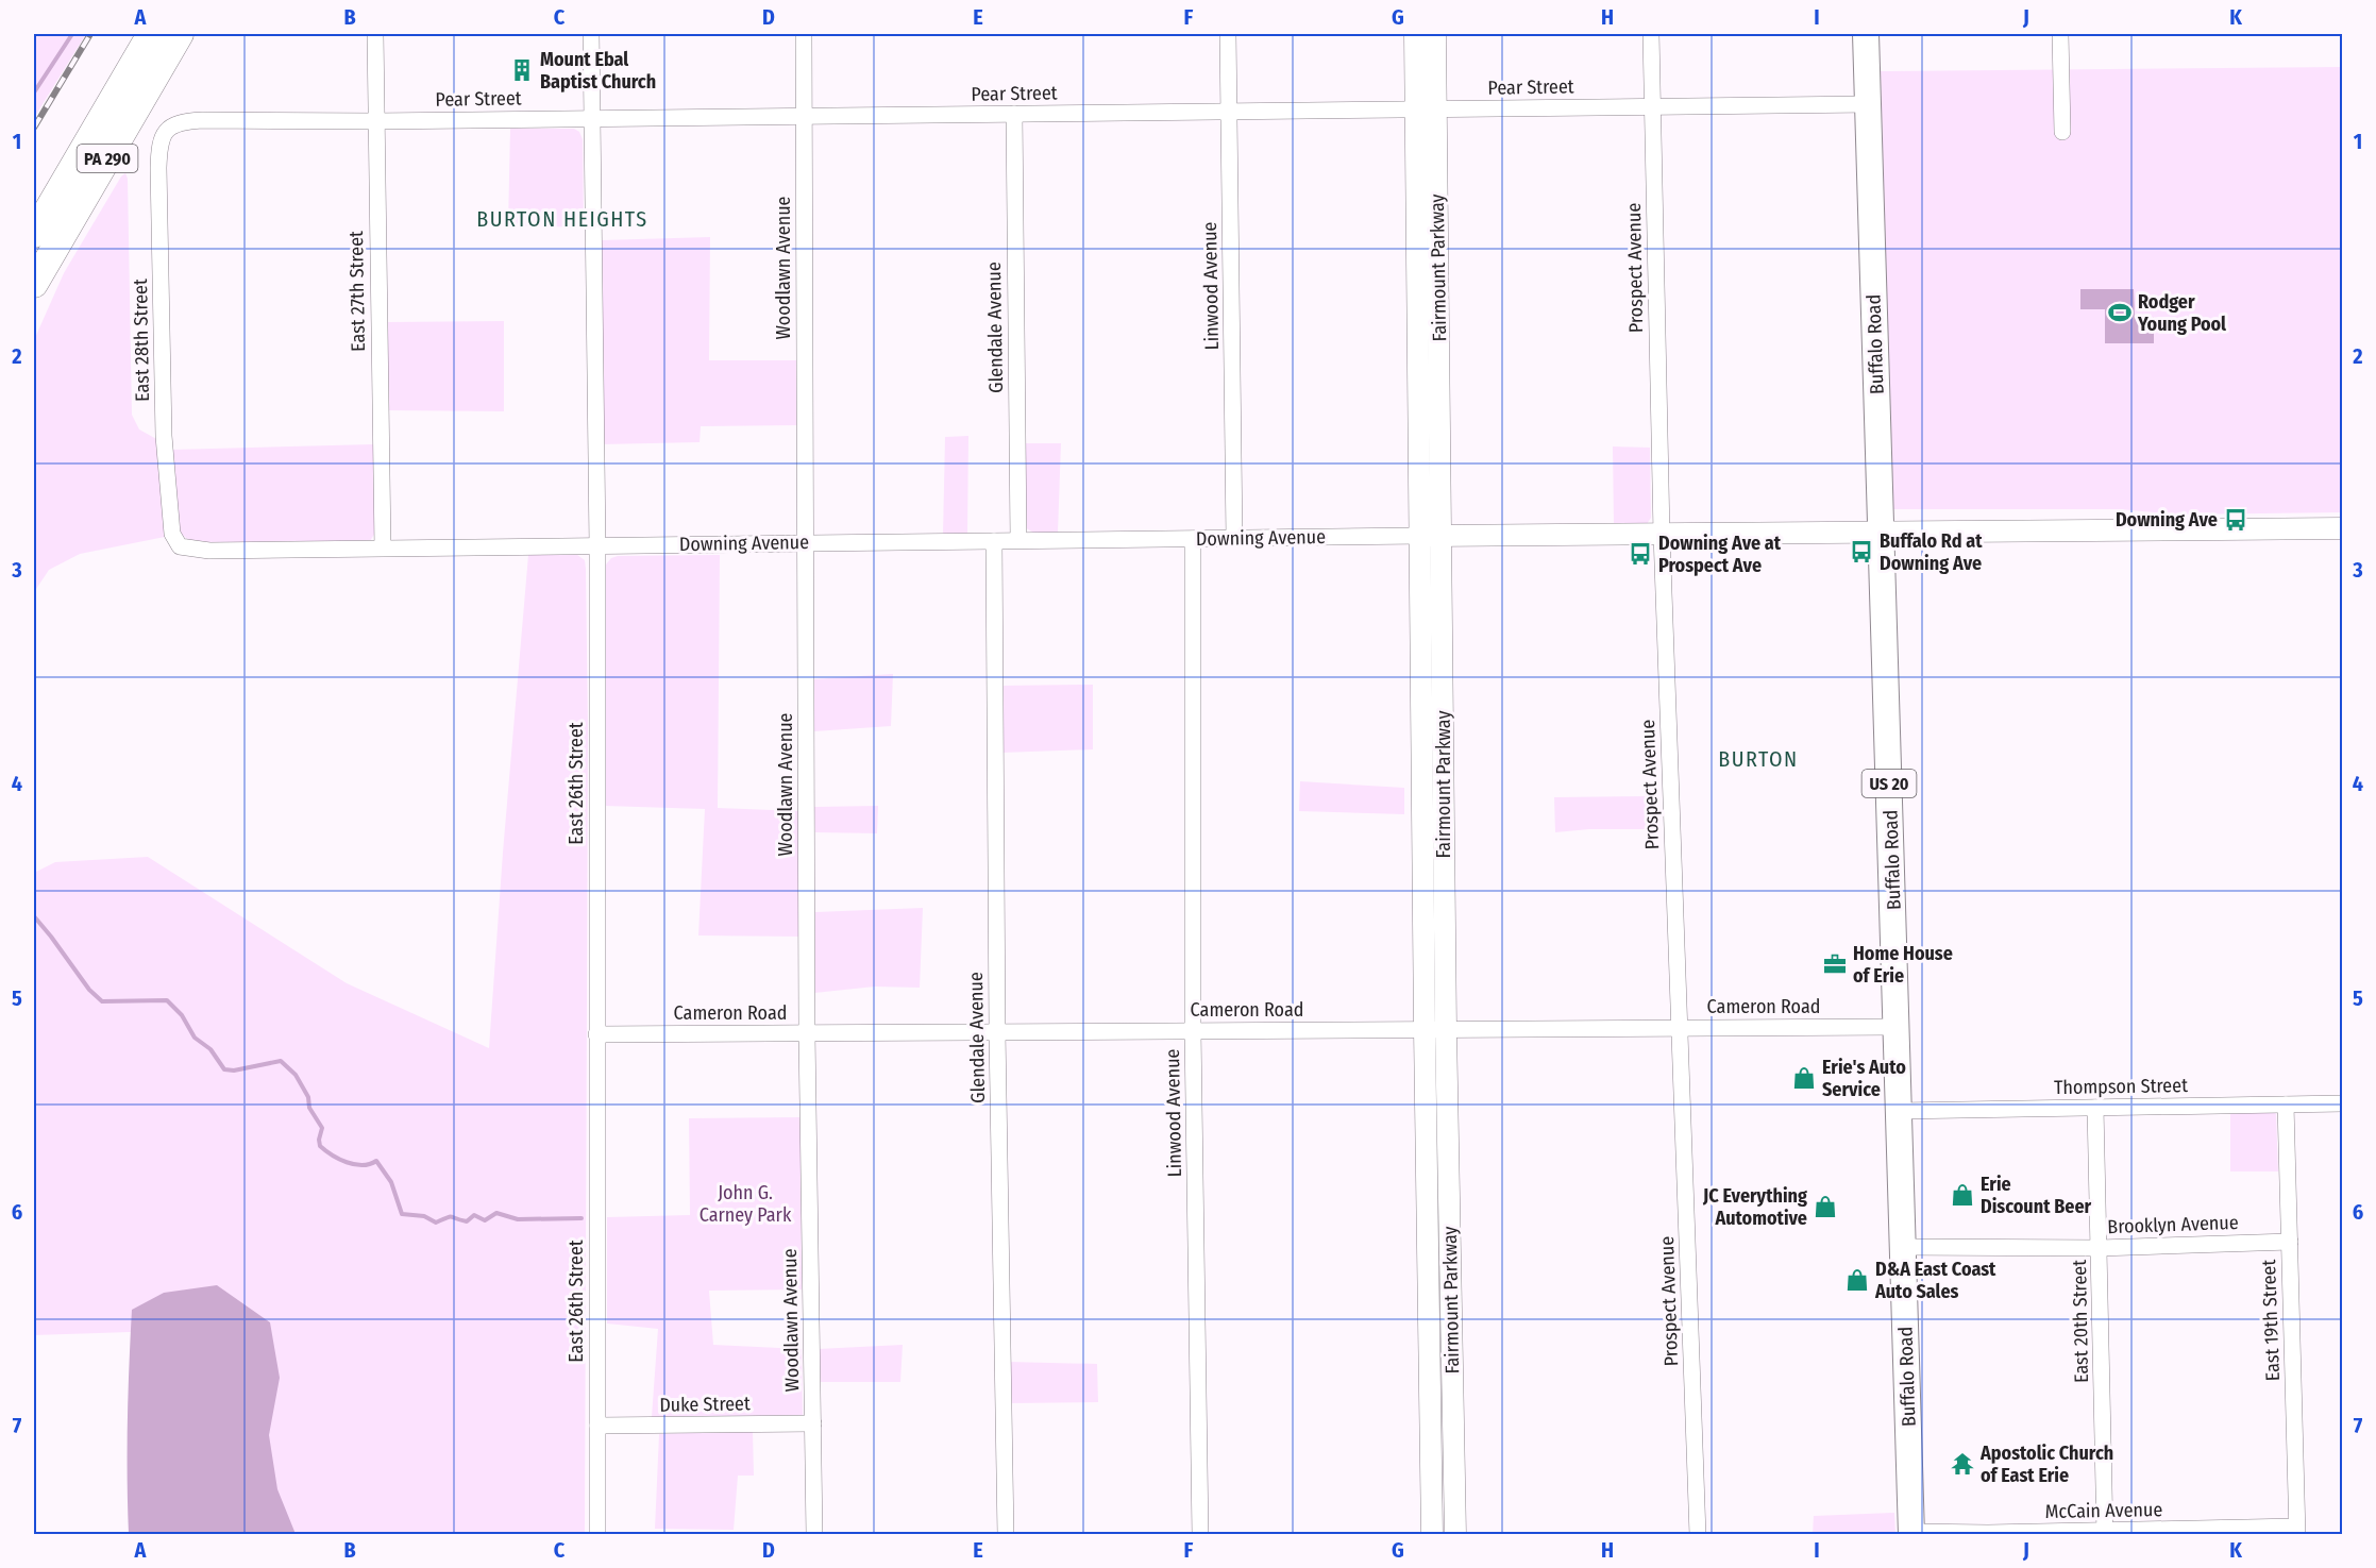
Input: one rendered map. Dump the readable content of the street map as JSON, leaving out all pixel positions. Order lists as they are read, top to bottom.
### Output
{
  "streets": {
    "highway": ["PA 290"],
    "main road": ["Buffalo Road", "US 20"],
    "street": [
      "Pear Street",
      "Woodlawn Avenue",
      "Fairmount Parkway",
      "Prospect Avenue",
      "Linwood Avenue",
      "East 27th Street",
      "Glendale Avenue",
      "East 28th Street",
      "Downing Avenue",
      "East 26th Street",
      "Cameron Road",
      "Thompson Street",
      "Brooklyn Avenue",
      "East 19th Street",
      "East 20th Street",
      "Duke Street",
      "McCain Avenue"
    ]
  },
  "crossings": [
    ["Pear Street", "Woodlawn Avenue"],
    ["Pear Street", "Fairmount Parkway"],
    ["Pear Street", "Prospect Avenue"],
    ["Pear Street", "Linwood Avenue"],
    ["Pear Street", "East 27th Street"],
    ["Pear Street", "Glendale Avenue"],
    ["Pear Street", "East 28th Street"],
    ["Pear Street", "Buffalo Road"],
    ["Pear Street", "East 26th Street"],
    ["Woodlawn Avenue", "Downing Avenue"],
    ["Woodlawn Avenue", "Cameron Road"],
    ["Woodlawn Avenue", "Duke Street"],
    ["Fairmount Parkway", "Downing Avenue"],
    ["Fairmount Parkway", "Cameron Road"],
    ["Prospect Avenue", "Downing Avenue"],
    ["Prospect Avenue", "Cameron Road"],
    ["Linwood Avenue", "Downing Avenue"],
    ["Linwood Avenue", "Cameron Road"],
    ["East 27th Street", "Downing Avenue"],
    ["Glendale Avenue", "Downing Avenue"],
    ["Glendale Avenue", "Cameron Road"],
    ["East 28th Street", "Downing Avenue"],
    ["Buffalo Road", "Downing Avenue"],
    ["Buffalo Road", "Cameron Road"],
    ["Buffalo Road", "Thompson Street"],
    ["Buffalo Road", "Brooklyn Avenue"],
    ["Buffalo Road", "McCain Avenue"],
    ["Downing Avenue", "East 26th Street"],
    ["East 26th Street", "Cameron Road"],
    ["East 26th Street", "Duke Street"],
    ["Thompson Street", "East 19th Street"],
    ["Thompson Street", "East 20th Street"],
    ["Brooklyn Avenue", "East 19th Street"],
    ["Brooklyn Avenue", "East 20th Street"],
    ["East 19th Street", "McCain Avenue"],
    ["East 20th Street", "McCain Avenue"]
  ],
  "districts": ["BURTON HEIGHTS", "BURTON"],
  "parks": ["John G. Carney Park"],
  "places": {
    "building": ["Mount Ebal Baptist Church"],
    "sports": ["Rodger Young Pool"],
    "bus stop": ["Downing Ave", "Buffalo Rd at Downing Ave", "Downing Ave at Prospect Ave"],
    "office": ["Home House of Erie"],
    "shop": [
      "Erie's Auto Service",
      "Erie Discount Beer",
      "JC Everything Automotive",
      "D&A East Coast Auto Sales"
    ],
    "temple": ["Apostolic Church of East Erie"]
  },
  "grid": {
    "columns": [
      "A",
      "B",
      "C",
      "D",
      "E",
      "F",
      "G",
      "H",
      "I",
      "J",
      "K"
    ],
    "rows": [
      "1",
      "2",
      "3",
      "4",
      "5",
      "6",
      "7"
    ]
  }
}
